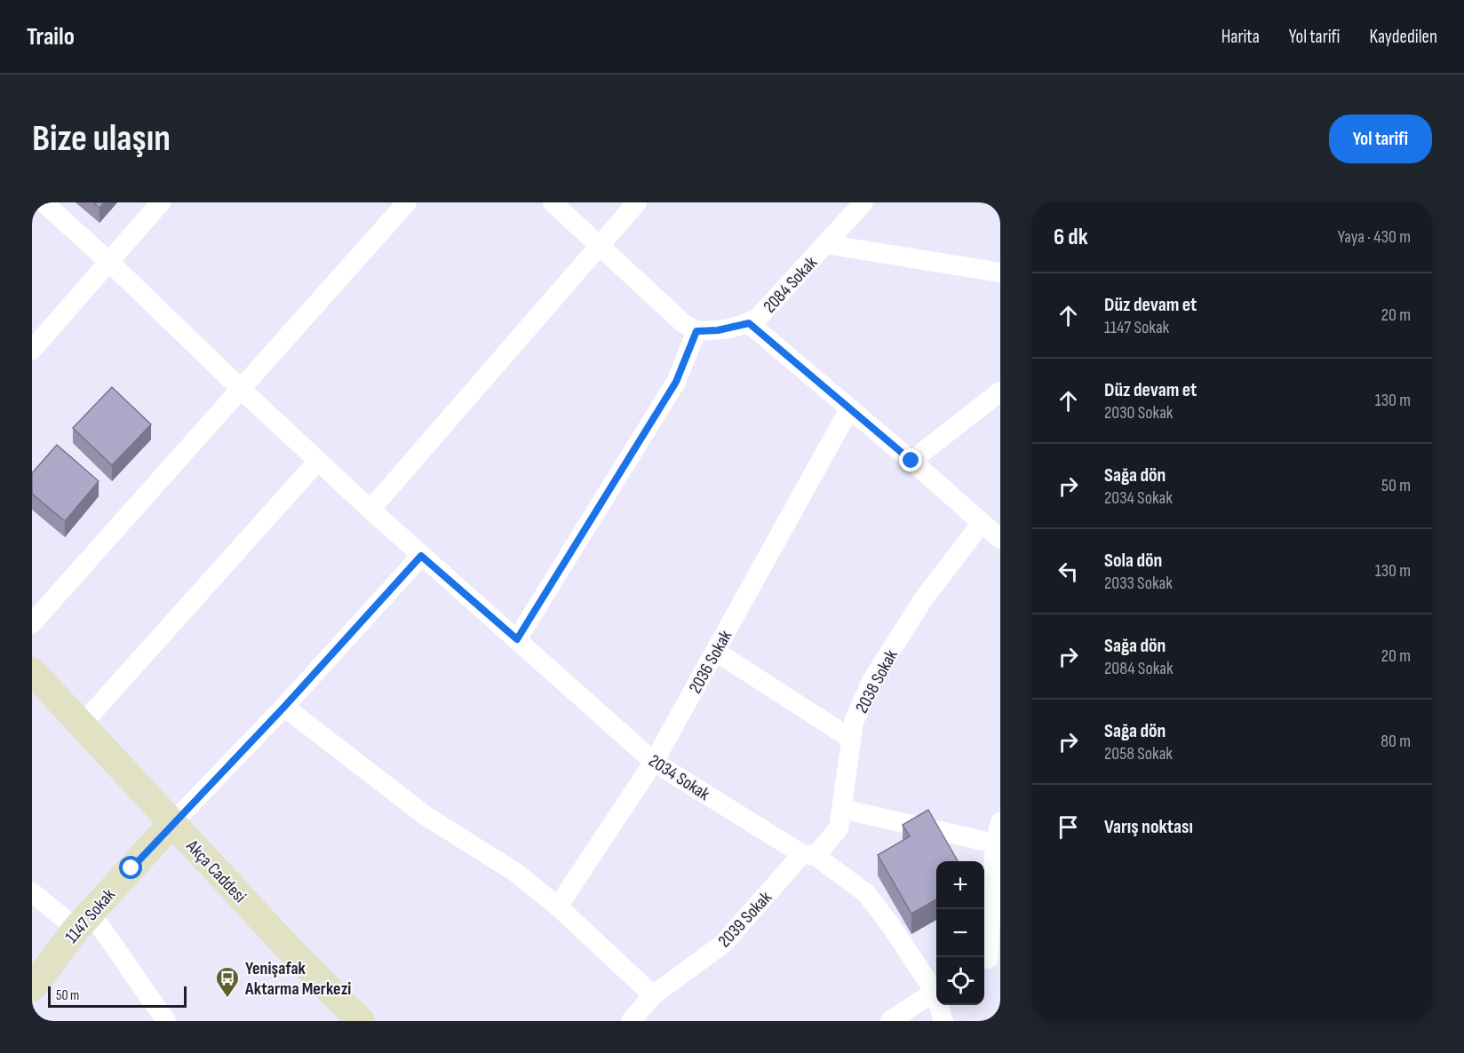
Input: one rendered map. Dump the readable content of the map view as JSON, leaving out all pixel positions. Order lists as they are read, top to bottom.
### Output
{
  "streets": {
    "street": [
      "2084 Sokak",
      "2036 Sokak",
      "2038 Sokak",
      "2034 Sokak",
      "Akça Caddesi",
      "1147 Sokak",
      "2039 Sokak"
    ]
  },
  "crossings": [
    ["2036 Sokak", "2034 Sokak"],
    ["2038 Sokak", "2034 Sokak"],
    ["2038 Sokak", "2039 Sokak"],
    ["2034 Sokak", "2039 Sokak"],
    ["Akça Caddesi", "1147 Sokak"]
  ],
  "places": {
    "bus stop": ["Yenişafak Aktarma Merkezi"]
  },
  "scale_bar": "50 m",
  "page": {
    "header": "Trailo",
    "nav": ["Harita", "Yol tarifi", "Kaydedilen"],
    "buttons": "Yol tarifi",
    "title": "Bize ulaşın",
    "heading": ["6 dk", "Yaya · 430 m"],
    "list": [
      ["Düz devam et", "1147 Sokak", "20 m"],
      ["Düz devam et", "2030 Sokak", "130 m"],
      ["Sağa dön", "2034 Sokak", "50 m"],
      ["Sola dön", "2033 Sokak", "130 m"],
      ["Sağa dön", "2084 Sokak", "20 m"],
      ["Sağa dön", "2058 Sokak", "80 m"],
      "Varış noktası"
    ],
    "map_buttons": ["+", "−"],
    "scale": "50 m"
  }
}
